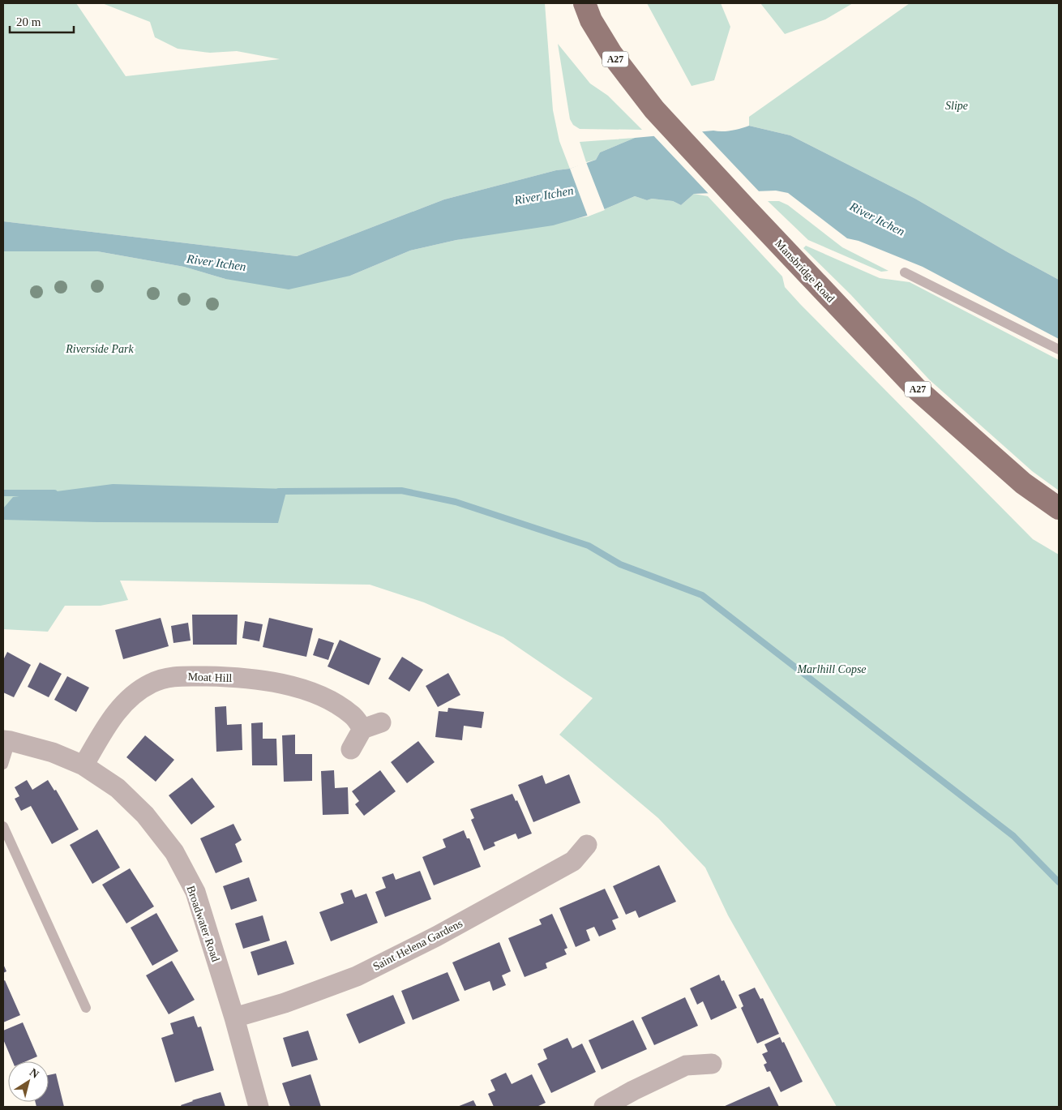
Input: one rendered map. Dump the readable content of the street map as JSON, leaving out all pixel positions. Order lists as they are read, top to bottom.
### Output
{
  "streets": {
    "main road": ["A27", "Mansbridge Road"],
    "street": ["Moat Hill", "Broadwater Road", "Saint Helena Gardens"]
  },
  "crossings": [
    ["Moat Hill", "Broadwater Road"],
    ["Broadwater Road", "Saint Helena Gardens"]
  ],
  "water": ["River Itchen"],
  "parks": ["Slipe", "Riverside Park", "Marlhill Copse"],
  "scale_bar": "20 m",
  "north": "top right"
}
